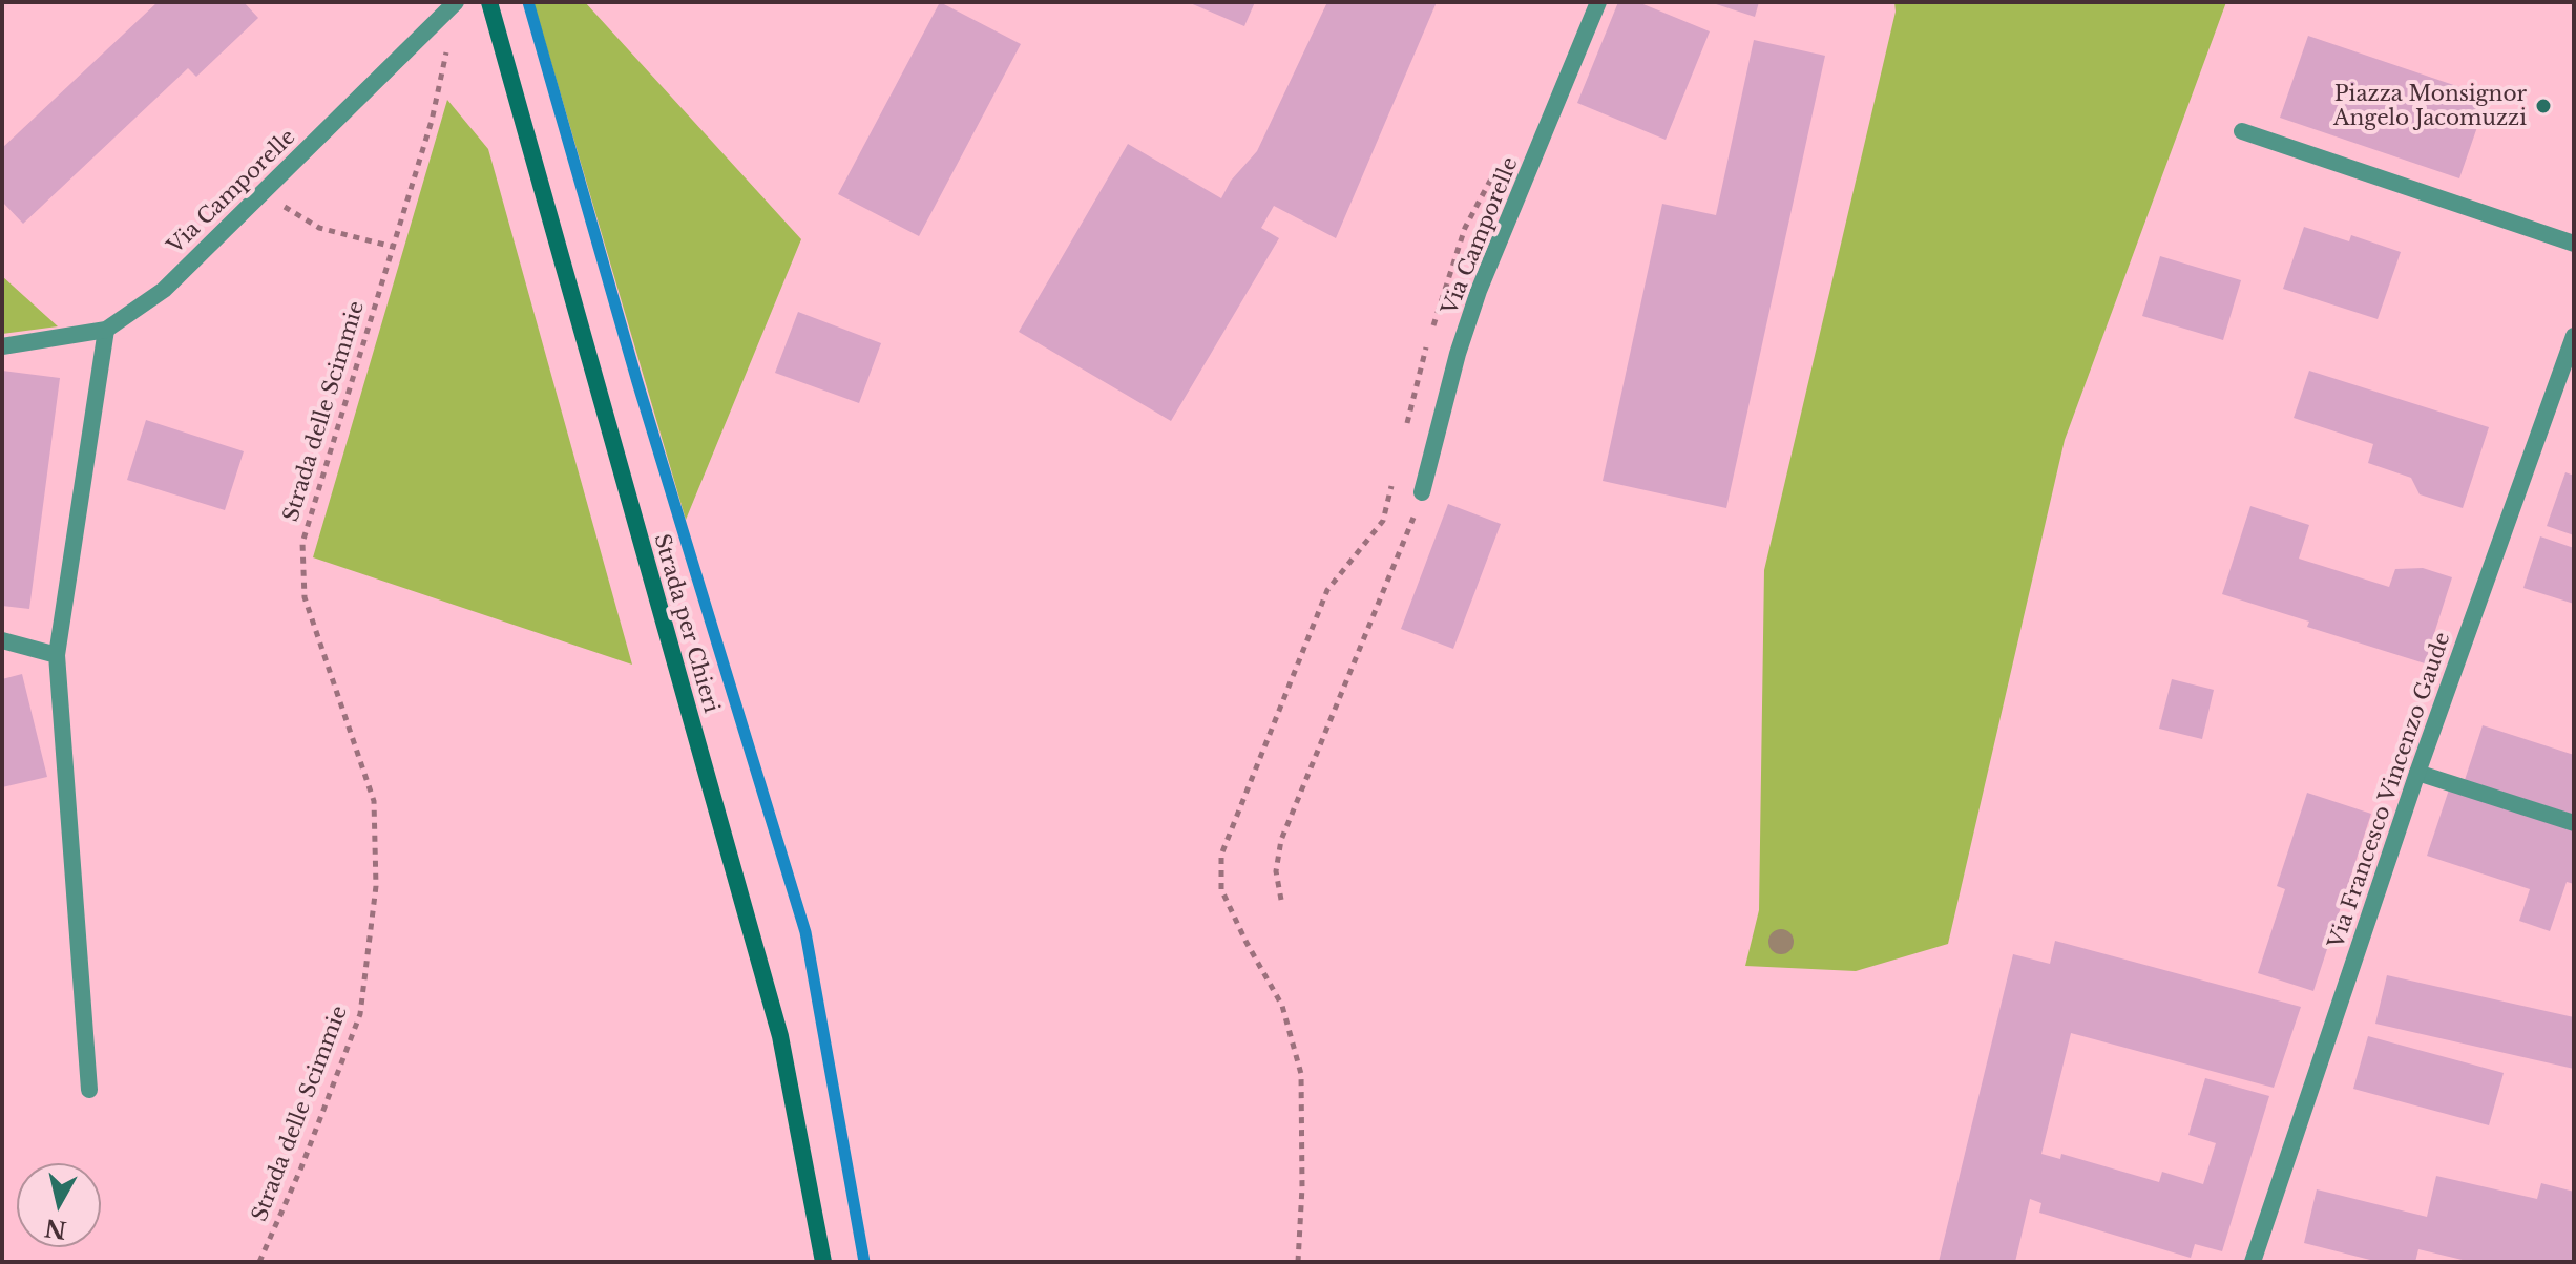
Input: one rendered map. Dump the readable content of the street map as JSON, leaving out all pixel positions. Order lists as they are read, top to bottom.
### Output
{
  "streets": {
    "main road": ["Strada per Chieri"],
    "street": ["Via Camporelle", "Via Francesco Vincenzo Gaude"],
    "path": ["Strada delle Scimmie"]
  },
  "places": ["Piazza Monsignor Angelo Jacomuzzi"],
  "north": "bottom"
}
